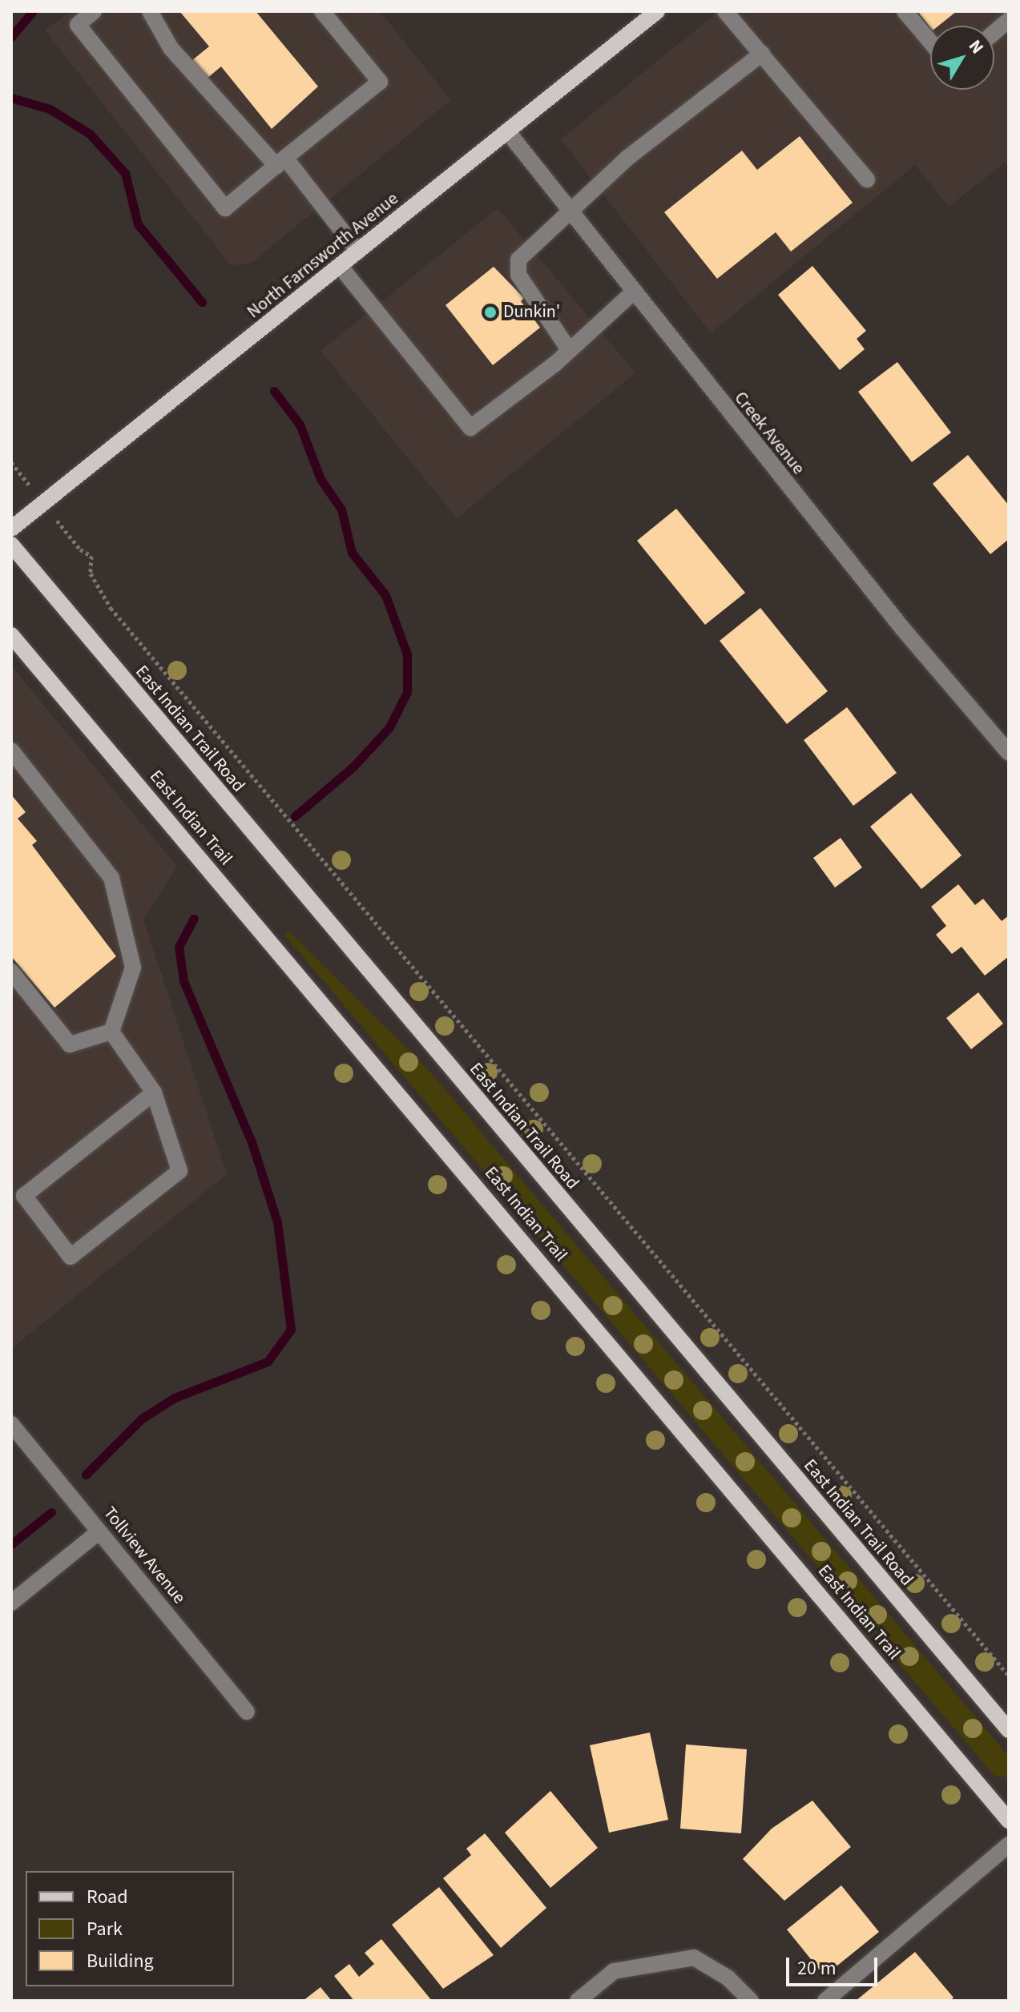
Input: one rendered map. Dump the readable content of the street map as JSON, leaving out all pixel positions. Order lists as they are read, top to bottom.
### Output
{
  "streets": {
    "main road": ["North Farnsworth Avenue", "East Indian Trail Road", "East Indian Trail"],
    "street": ["Creek Avenue", "Tollview Avenue"]
  },
  "crossings": [
    ["North Farnsworth Avenue", "Creek Avenue"]
  ],
  "places": ["Dunkin'"],
  "legend": ["Road", "Park", "Building"],
  "scale_bar": "20 m",
  "north": "top right"
}
